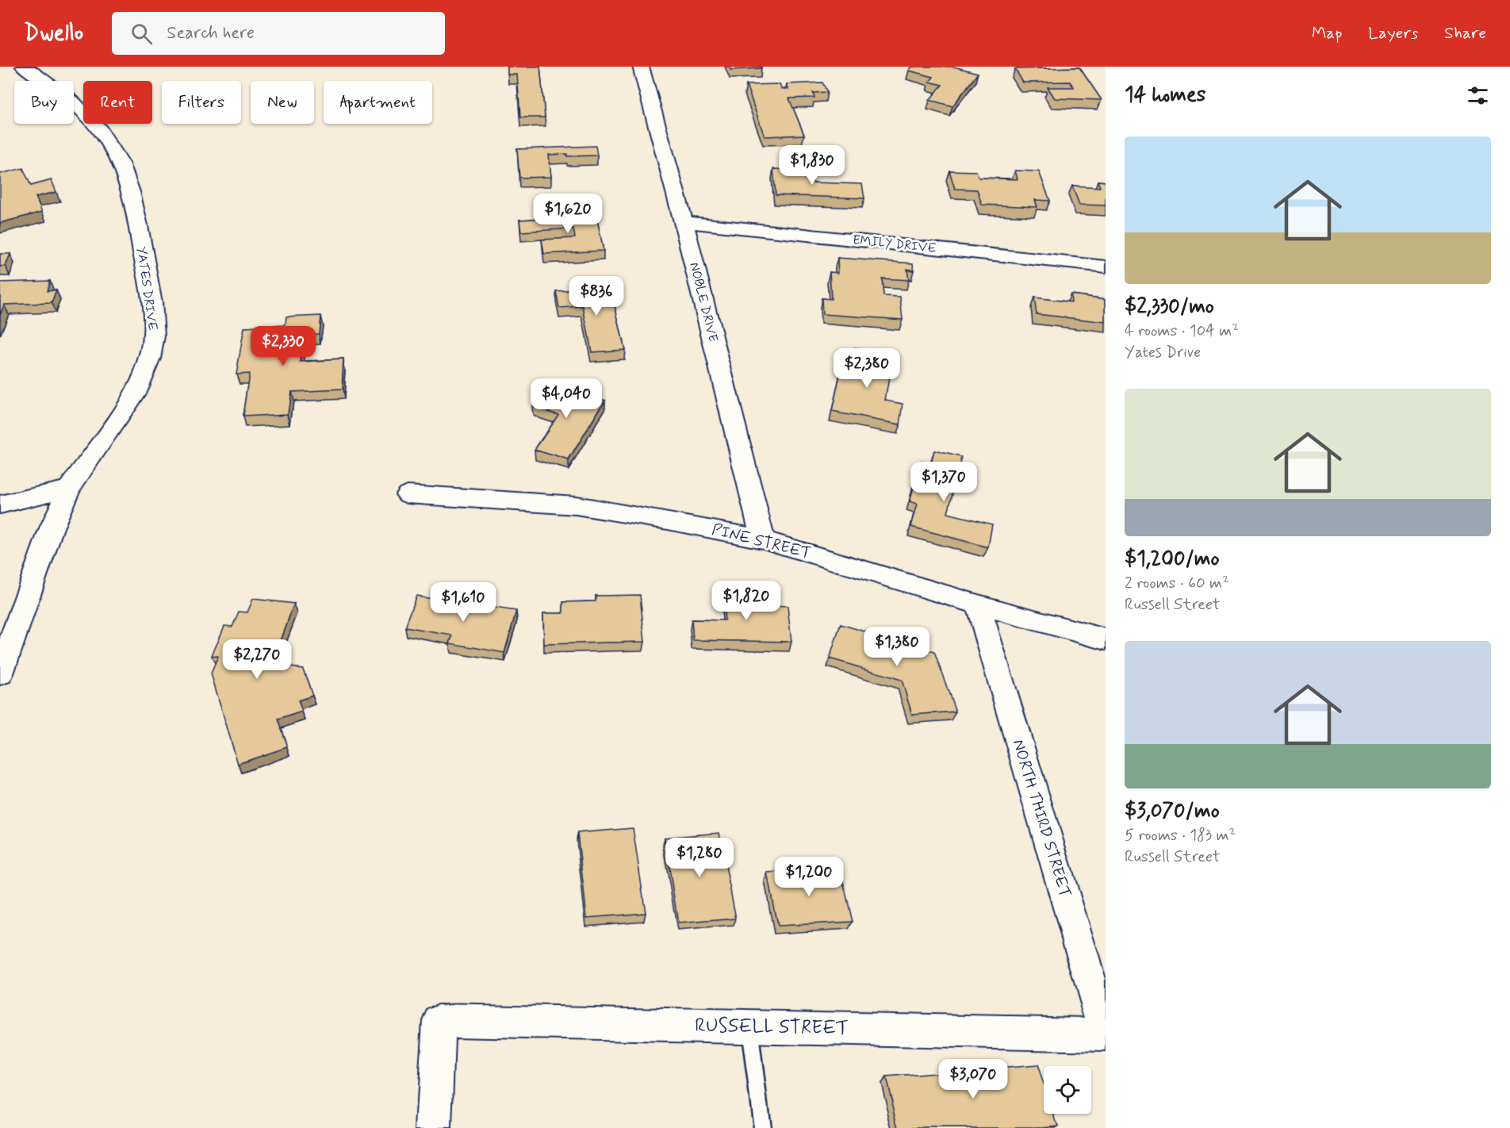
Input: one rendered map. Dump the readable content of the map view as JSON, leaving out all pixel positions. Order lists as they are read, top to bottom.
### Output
{
  "streets": {
    "street": [
      "EMILY DRIVE",
      "YATES DRIVE",
      "NOBLE DRIVE",
      "PINE STREET",
      "NORTH THIRD STREET",
      "RUSSELL STREET"
    ]
  },
  "crossings": [
    ["EMILY DRIVE", "NOBLE DRIVE"],
    ["NOBLE DRIVE", "PINE STREET"],
    ["PINE STREET", "NORTH THIRD STREET"],
    ["NORTH THIRD STREET", "RUSSELL STREET"]
  ],
  "page": {
    "header": "Dwello",
    "search": "Search here",
    "nav": ["Map", "Layers", "Share"],
    "heading": "14 homes",
    "chip": [
      "Buy",
      "Rent",
      "Filters",
      "New",
      "Apartment"
    ],
    "list": [
      {
        "name": "$2,330/mo",
        "note": "4 rooms · 104 m² · Yates Drive"
      },
      {
        "name": "$1,200/mo",
        "note": "2 rooms · 60 m² · Russell Street"
      },
      {
        "name": "$3,070/mo",
        "note": "5 rooms · 183 m² · Russell Street"
      }
    ],
    "price": [
      "$1,830",
      "$1,620",
      "$836",
      "$2,330",
      "$2,380",
      "$4,040",
      "$1,370",
      "$1,820",
      "$1,610",
      "$1,380",
      "$2,270",
      "$1,280",
      "$1,200",
      "$3,070"
    ]
  }
}
